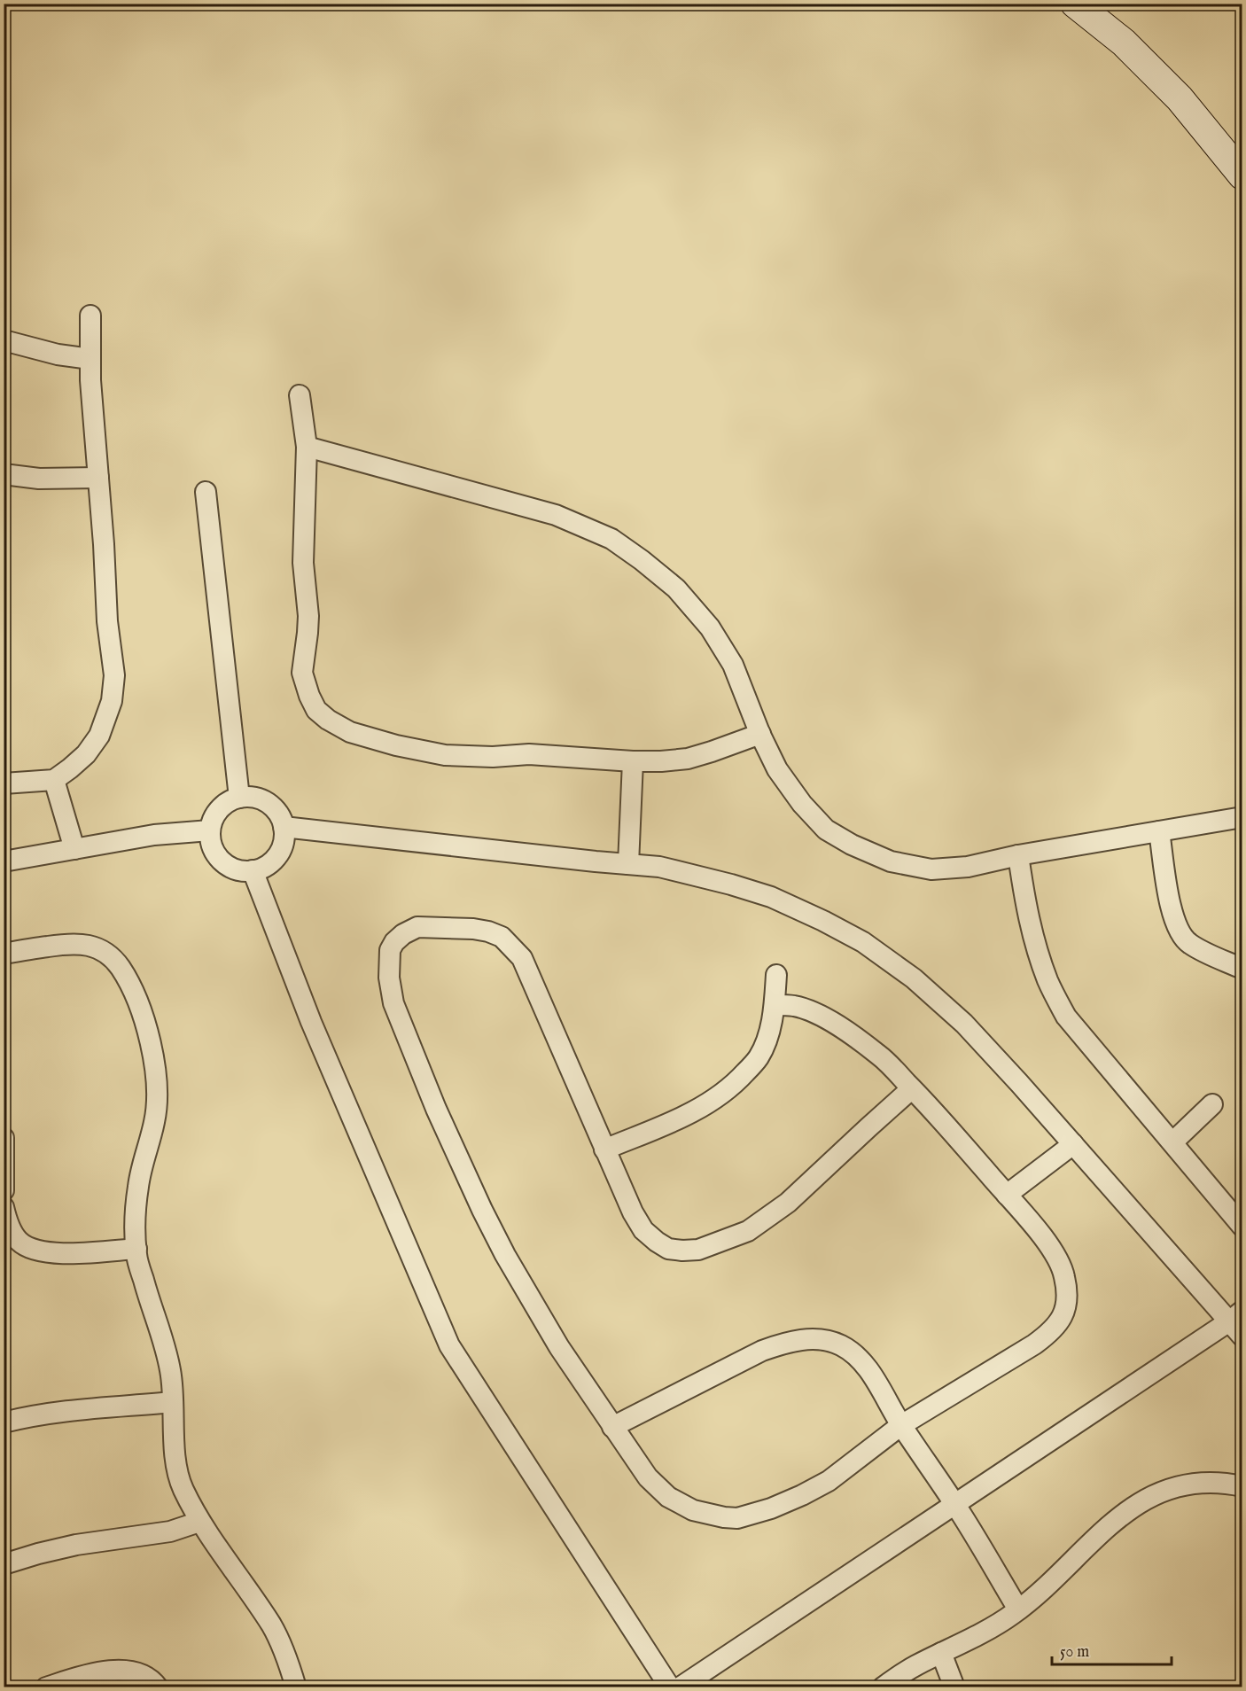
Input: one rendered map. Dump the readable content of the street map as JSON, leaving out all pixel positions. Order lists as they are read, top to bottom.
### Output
{
  "scale_bar": "50 m"
}
